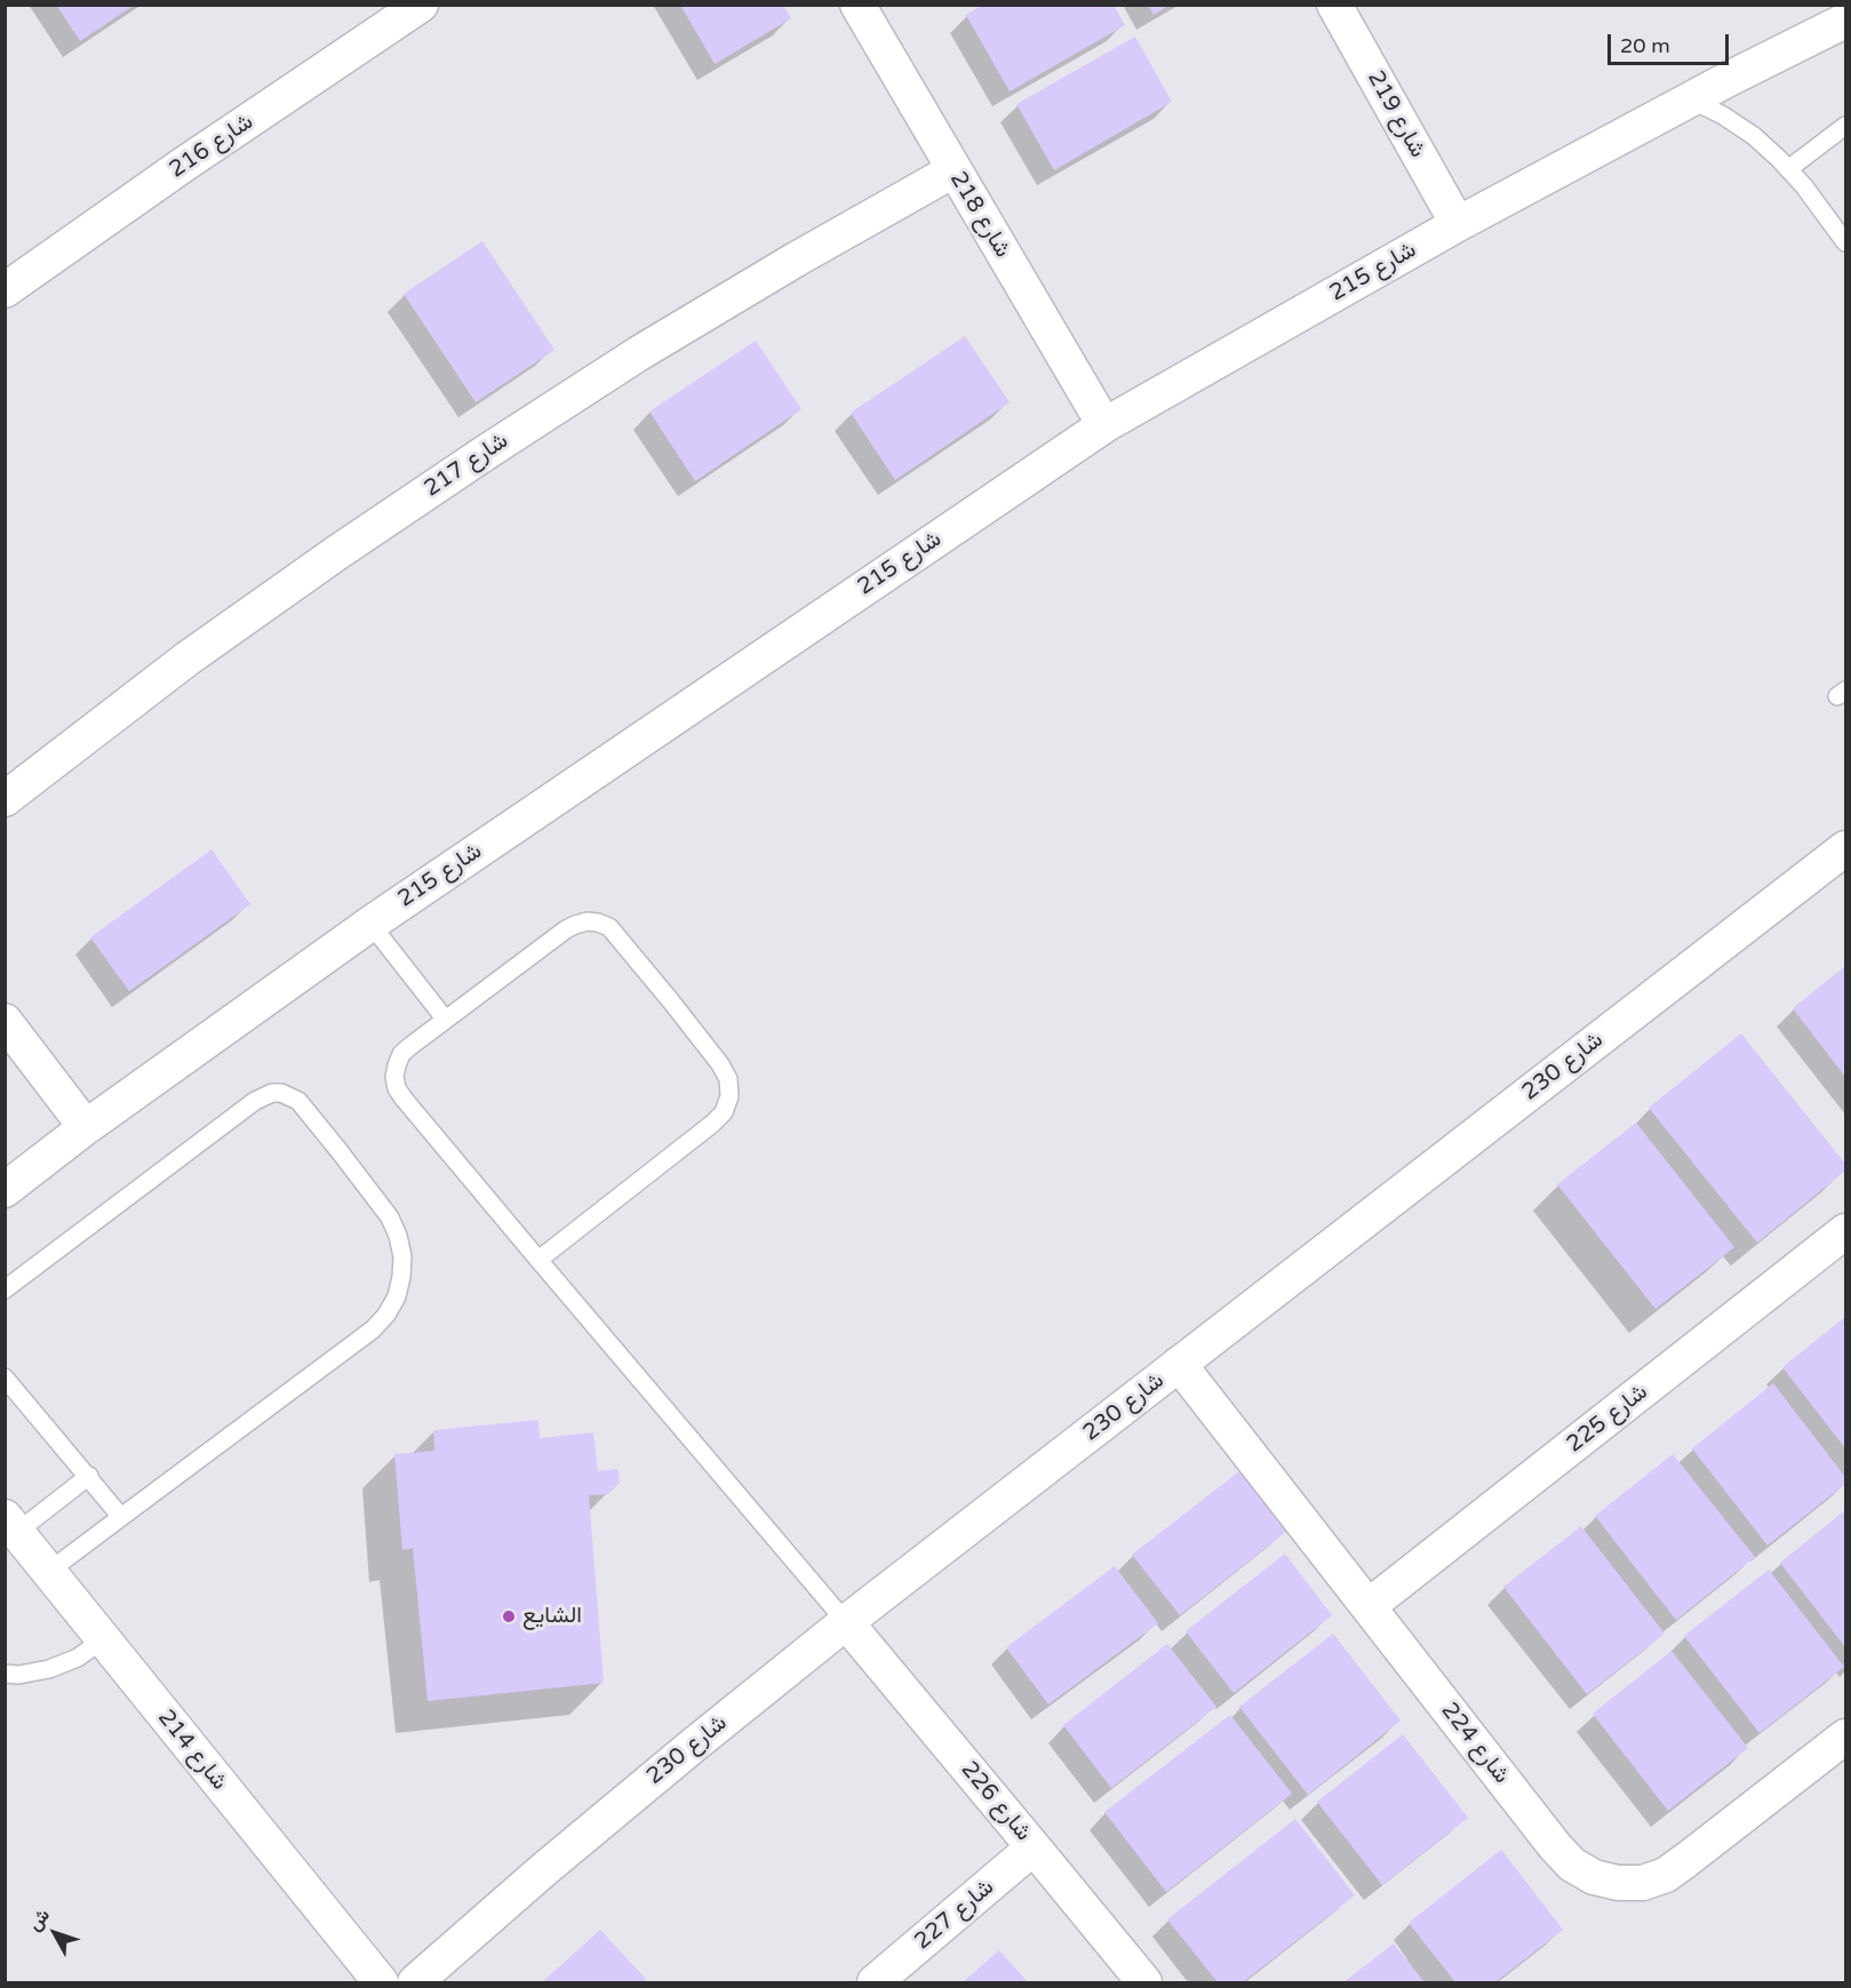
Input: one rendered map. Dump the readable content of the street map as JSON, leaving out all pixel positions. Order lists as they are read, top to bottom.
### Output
{
  "streets": {
    "street": [
      "شارع 219",
      "شارع 216",
      "شارع 218",
      "شارع 215",
      "شارع 217",
      "شارع 230",
      "شارع 225",
      "شارع 224",
      "شارع 214",
      "شارع 226",
      "شارع 227"
    ]
  },
  "crossings": [
    ["شارع 219", "شارع 215"],
    ["شارع 218", "شارع 215"],
    ["شارع 218", "شارع 217"],
    ["شارع 230", "شارع 224"],
    ["شارع 230", "شارع 226"],
    ["شارع 225", "شارع 224"],
    ["شارع 226", "شارع 227"]
  ],
  "places": ["الشايع"],
  "scale_bar": "20 m",
  "north": "top left"
}
